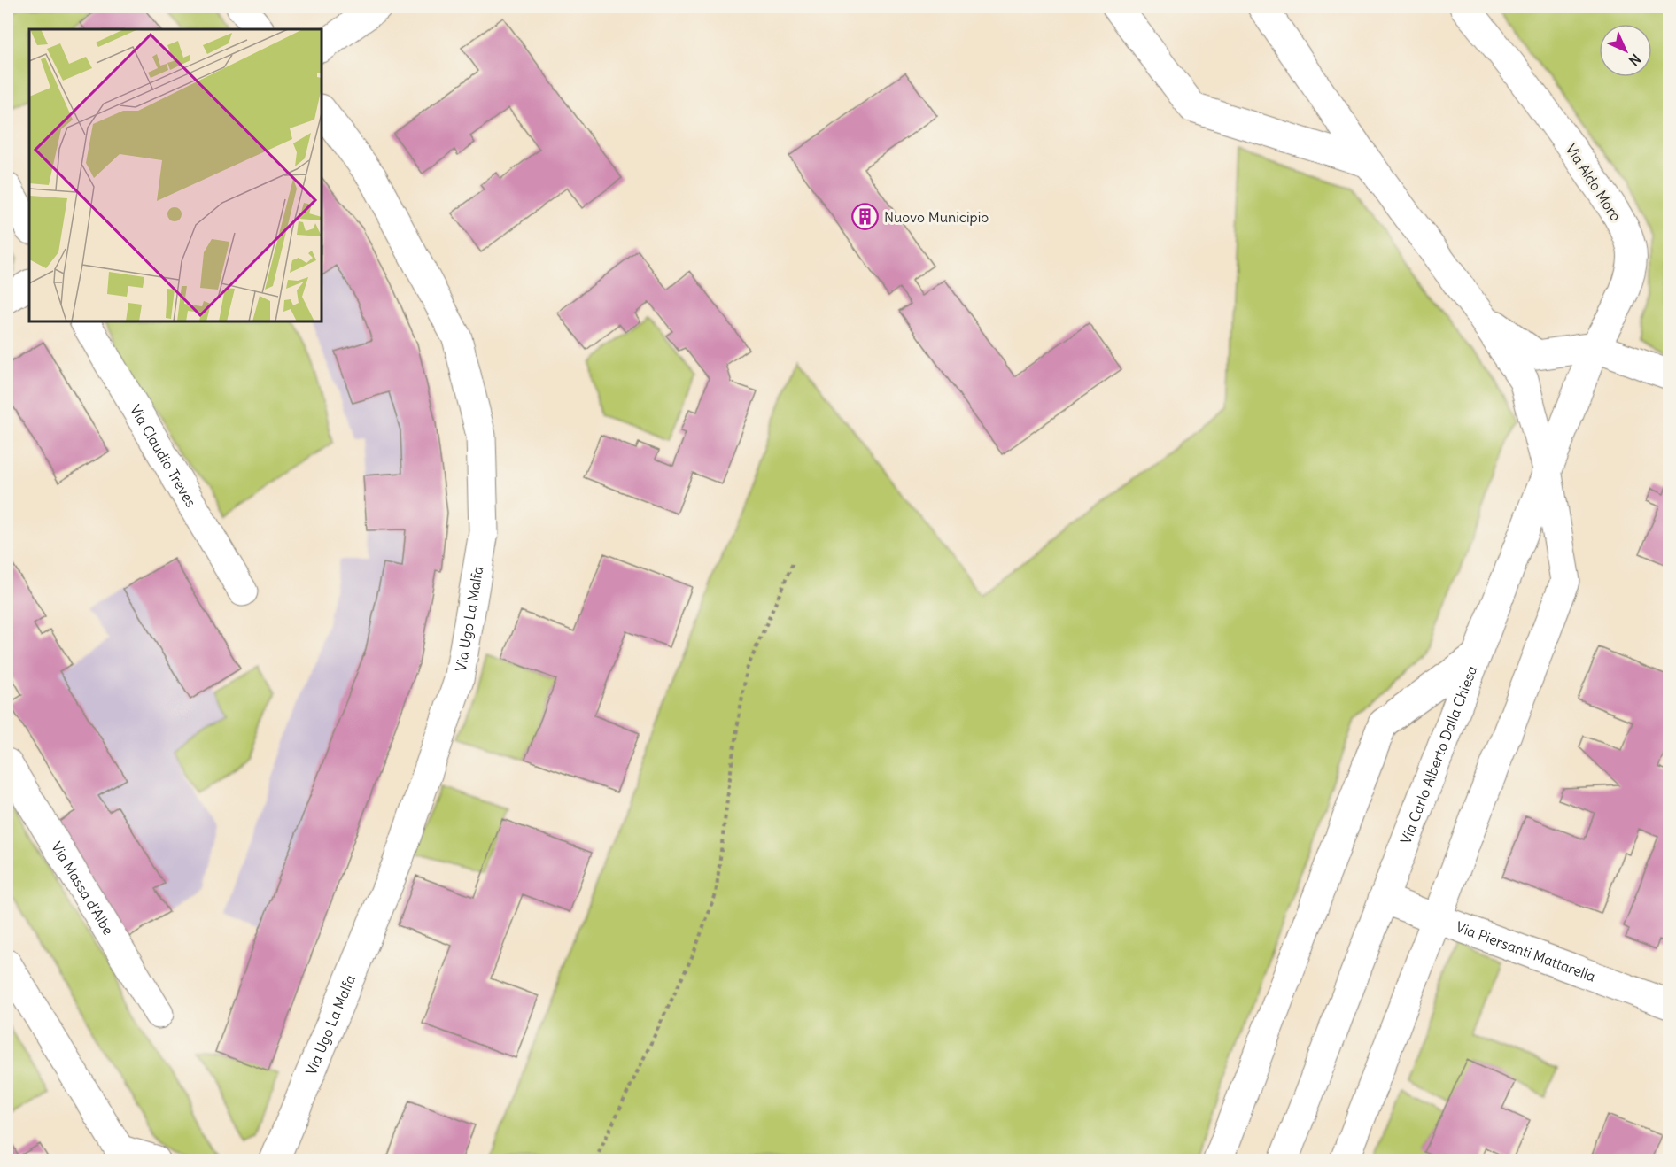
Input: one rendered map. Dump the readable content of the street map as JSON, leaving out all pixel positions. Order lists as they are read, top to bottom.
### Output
{
  "streets": {
    "street": [
      "Via Aldo Moro",
      "Via Claudio Treves",
      "Via Ugo La Malfa",
      "Via Carlo Alberto Dalla Chiesa",
      "Via Massa d'Albe",
      "Via Piersanti Mattarella"
    ]
  },
  "crossings": [
    ["Via Aldo Moro", "Via Carlo Alberto Dalla Chiesa"],
    ["Via Carlo Alberto Dalla Chiesa", "Via Piersanti Mattarella"]
  ],
  "places": {
    "building": ["Nuovo Municipio"]
  },
  "north": "bottom right"
}
